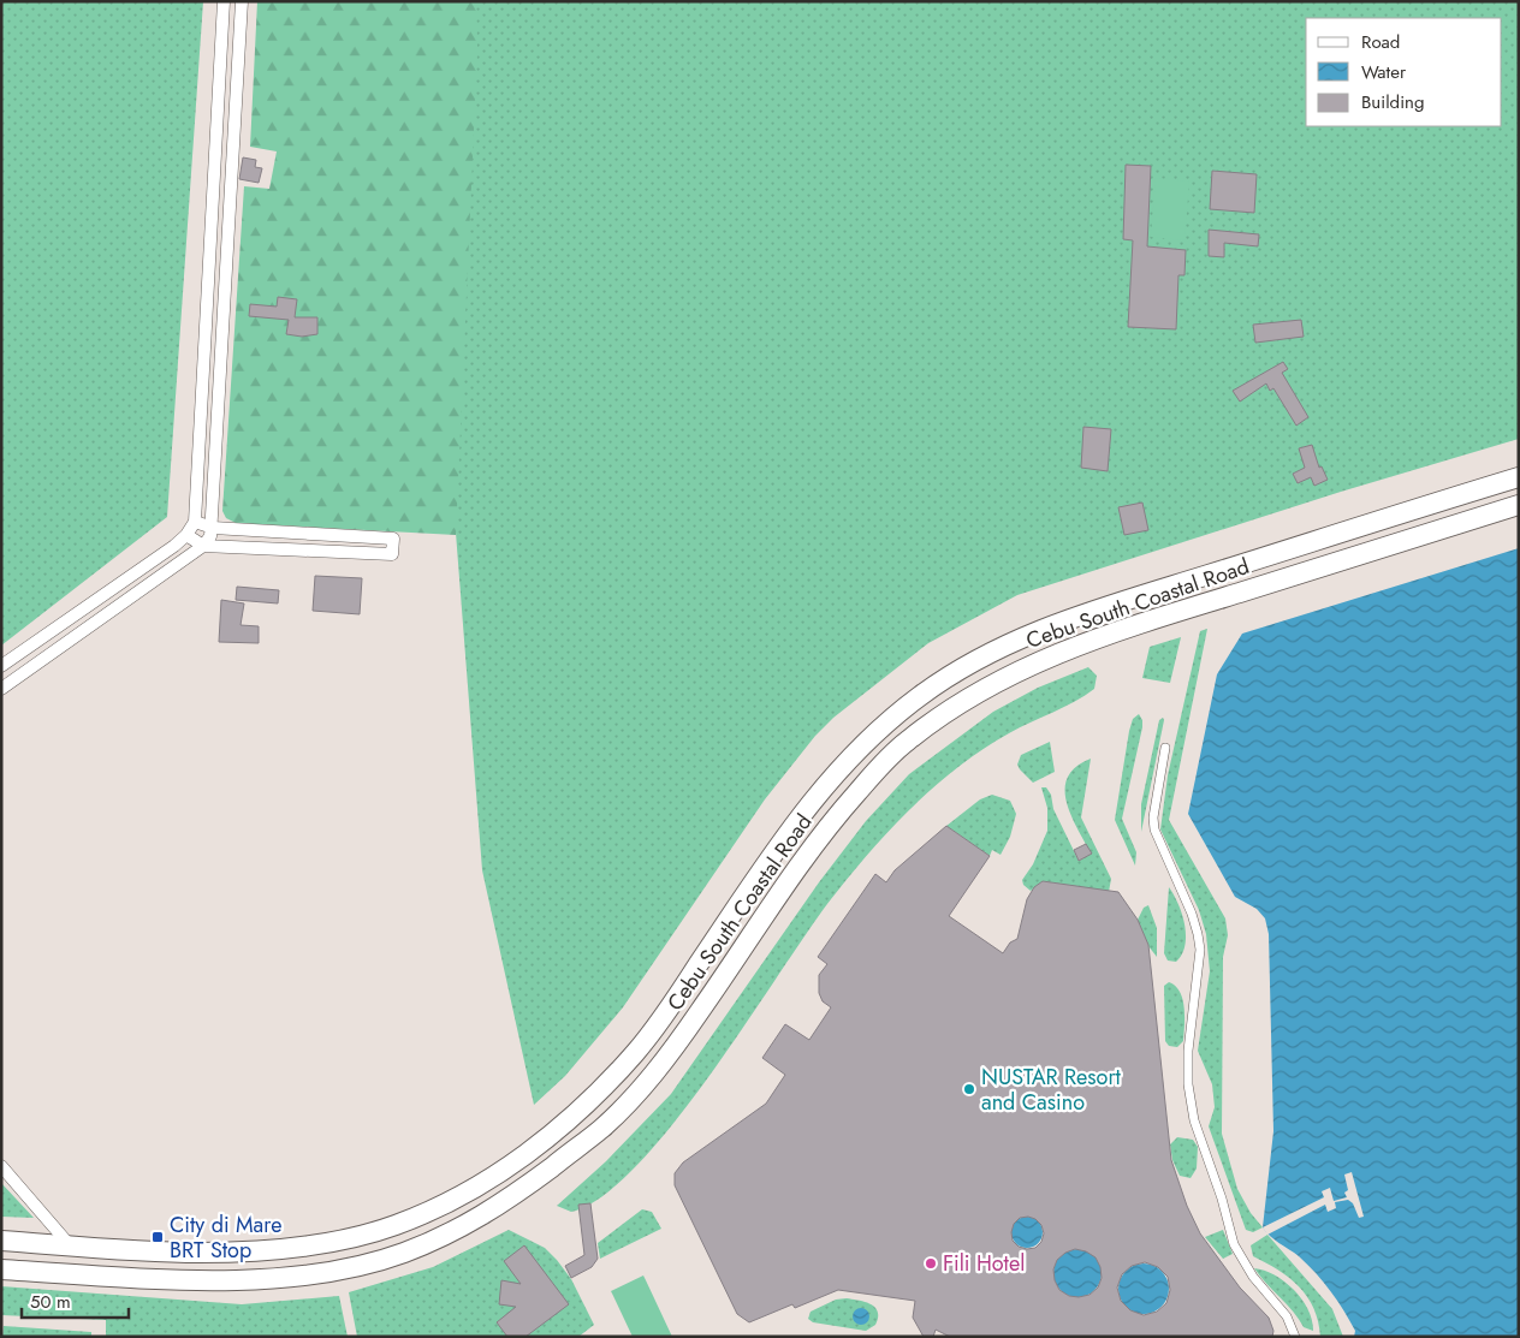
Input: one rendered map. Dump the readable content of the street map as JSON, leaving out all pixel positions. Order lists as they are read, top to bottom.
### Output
{
  "streets": {
    "highway": ["Cebu South Coastal Road"]
  },
  "places": {
    "other": ["NUSTAR Resort and Casino", "Fili Hotel"],
    "transit": ["City di Mare BRT Stop"]
  },
  "legend": ["Road", "Water", "Building"],
  "scale_bar": "50 m"
}
